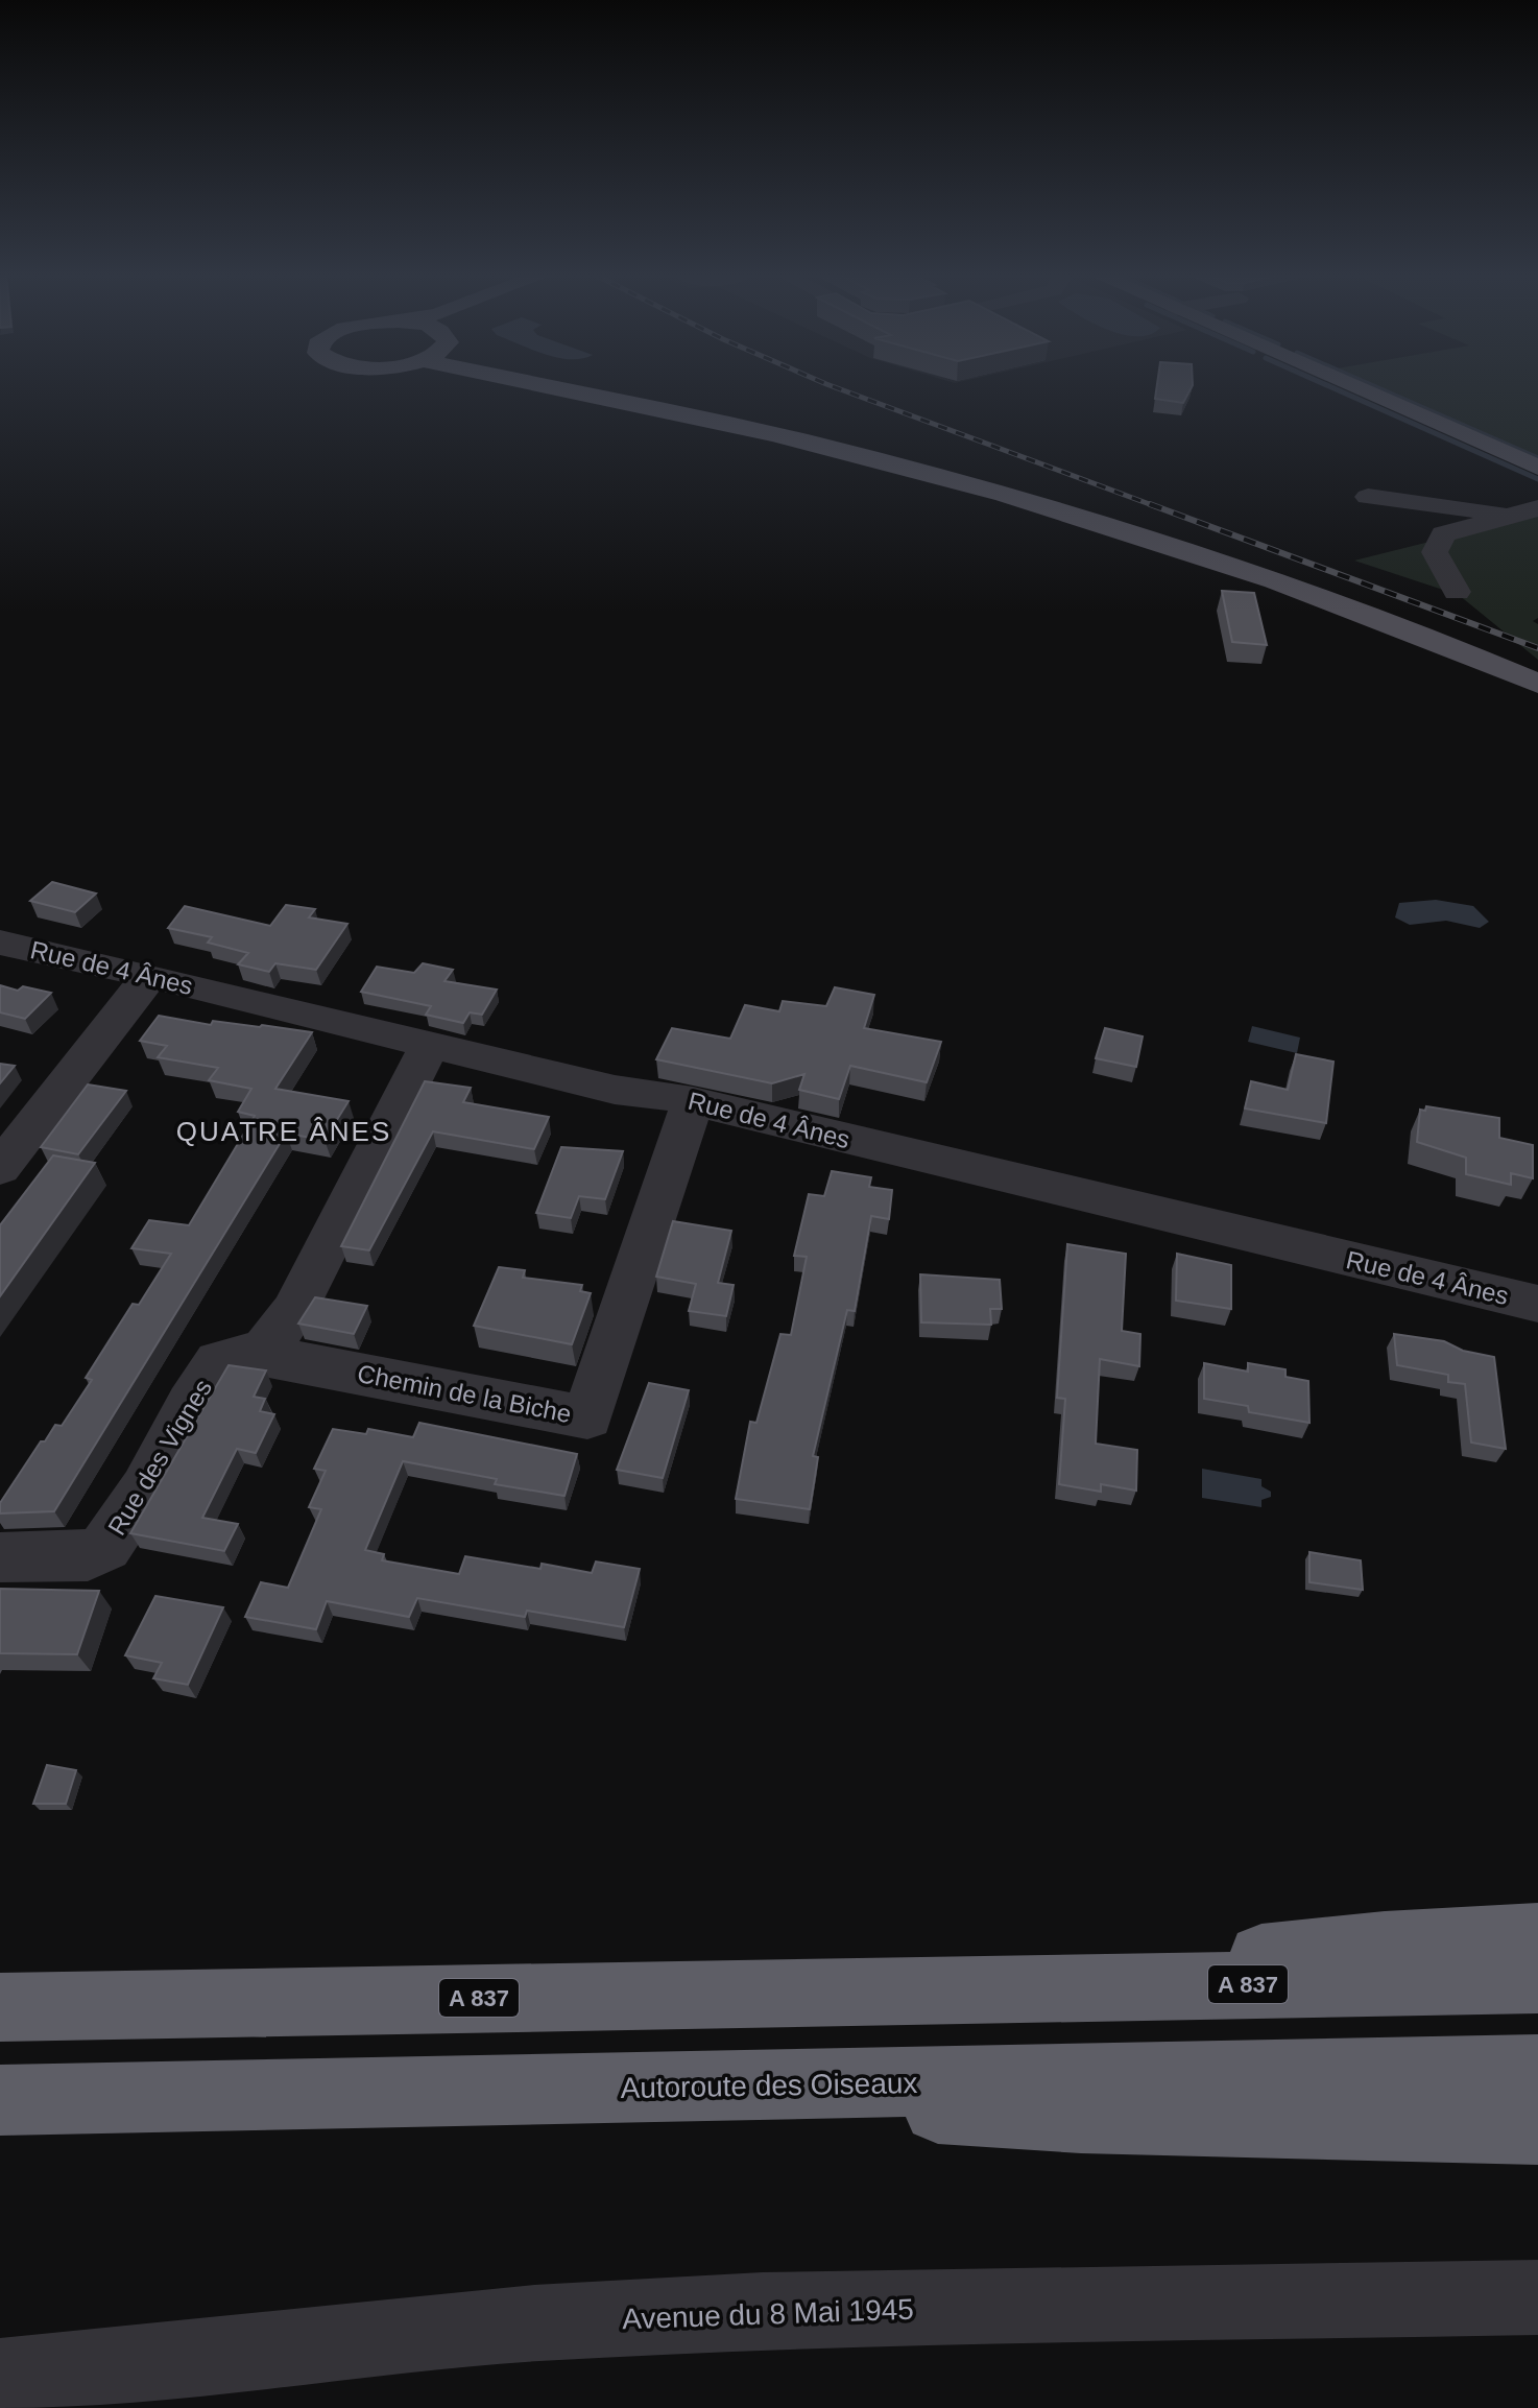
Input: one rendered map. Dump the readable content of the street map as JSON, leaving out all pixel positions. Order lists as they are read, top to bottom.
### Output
{
  "streets": {
    "highway": ["A 837", "Autoroute des Oiseaux"],
    "street": [
      "Rue de 4 Ânes",
      "Chemin de la Biche",
      "Rue des Vignes",
      "Avenue du 8 Mai 1945"
    ]
  },
  "crossings": [
    ["Rue de 4 Ânes", "Chemin de la Biche"],
    ["Chemin de la Biche", "Rue des Vignes"]
  ],
  "districts": ["QUATRE ÂNES"]
}
